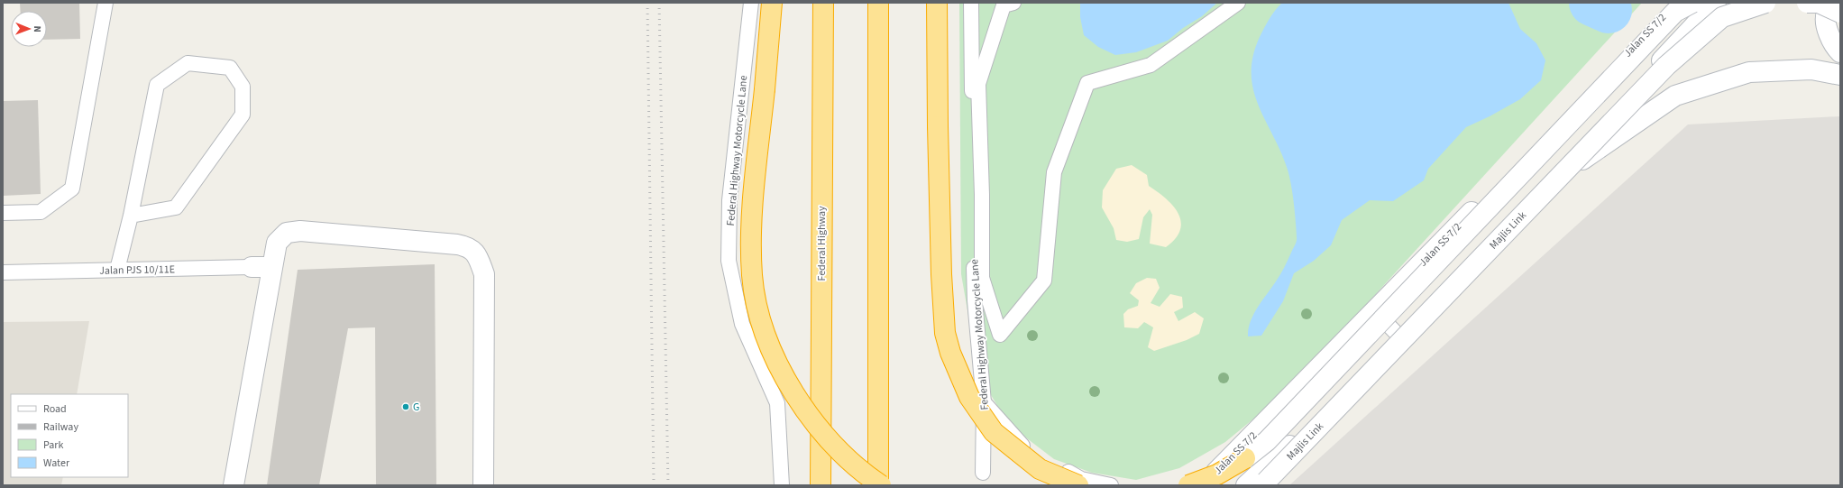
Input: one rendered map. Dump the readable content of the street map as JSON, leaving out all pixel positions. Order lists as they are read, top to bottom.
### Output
{
  "streets": {
    "highway": ["Federal Highway"],
    "street": ["Jalan SS 7/2", "Majlis Link", "Jalan PJS 10/11E"],
    "lane": ["Federal Highway Motorcycle Lane"]
  },
  "places": ["G"],
  "legend": [
    "Road",
    "Railway",
    "Park",
    "Water"
  ],
  "north": "right"
}
